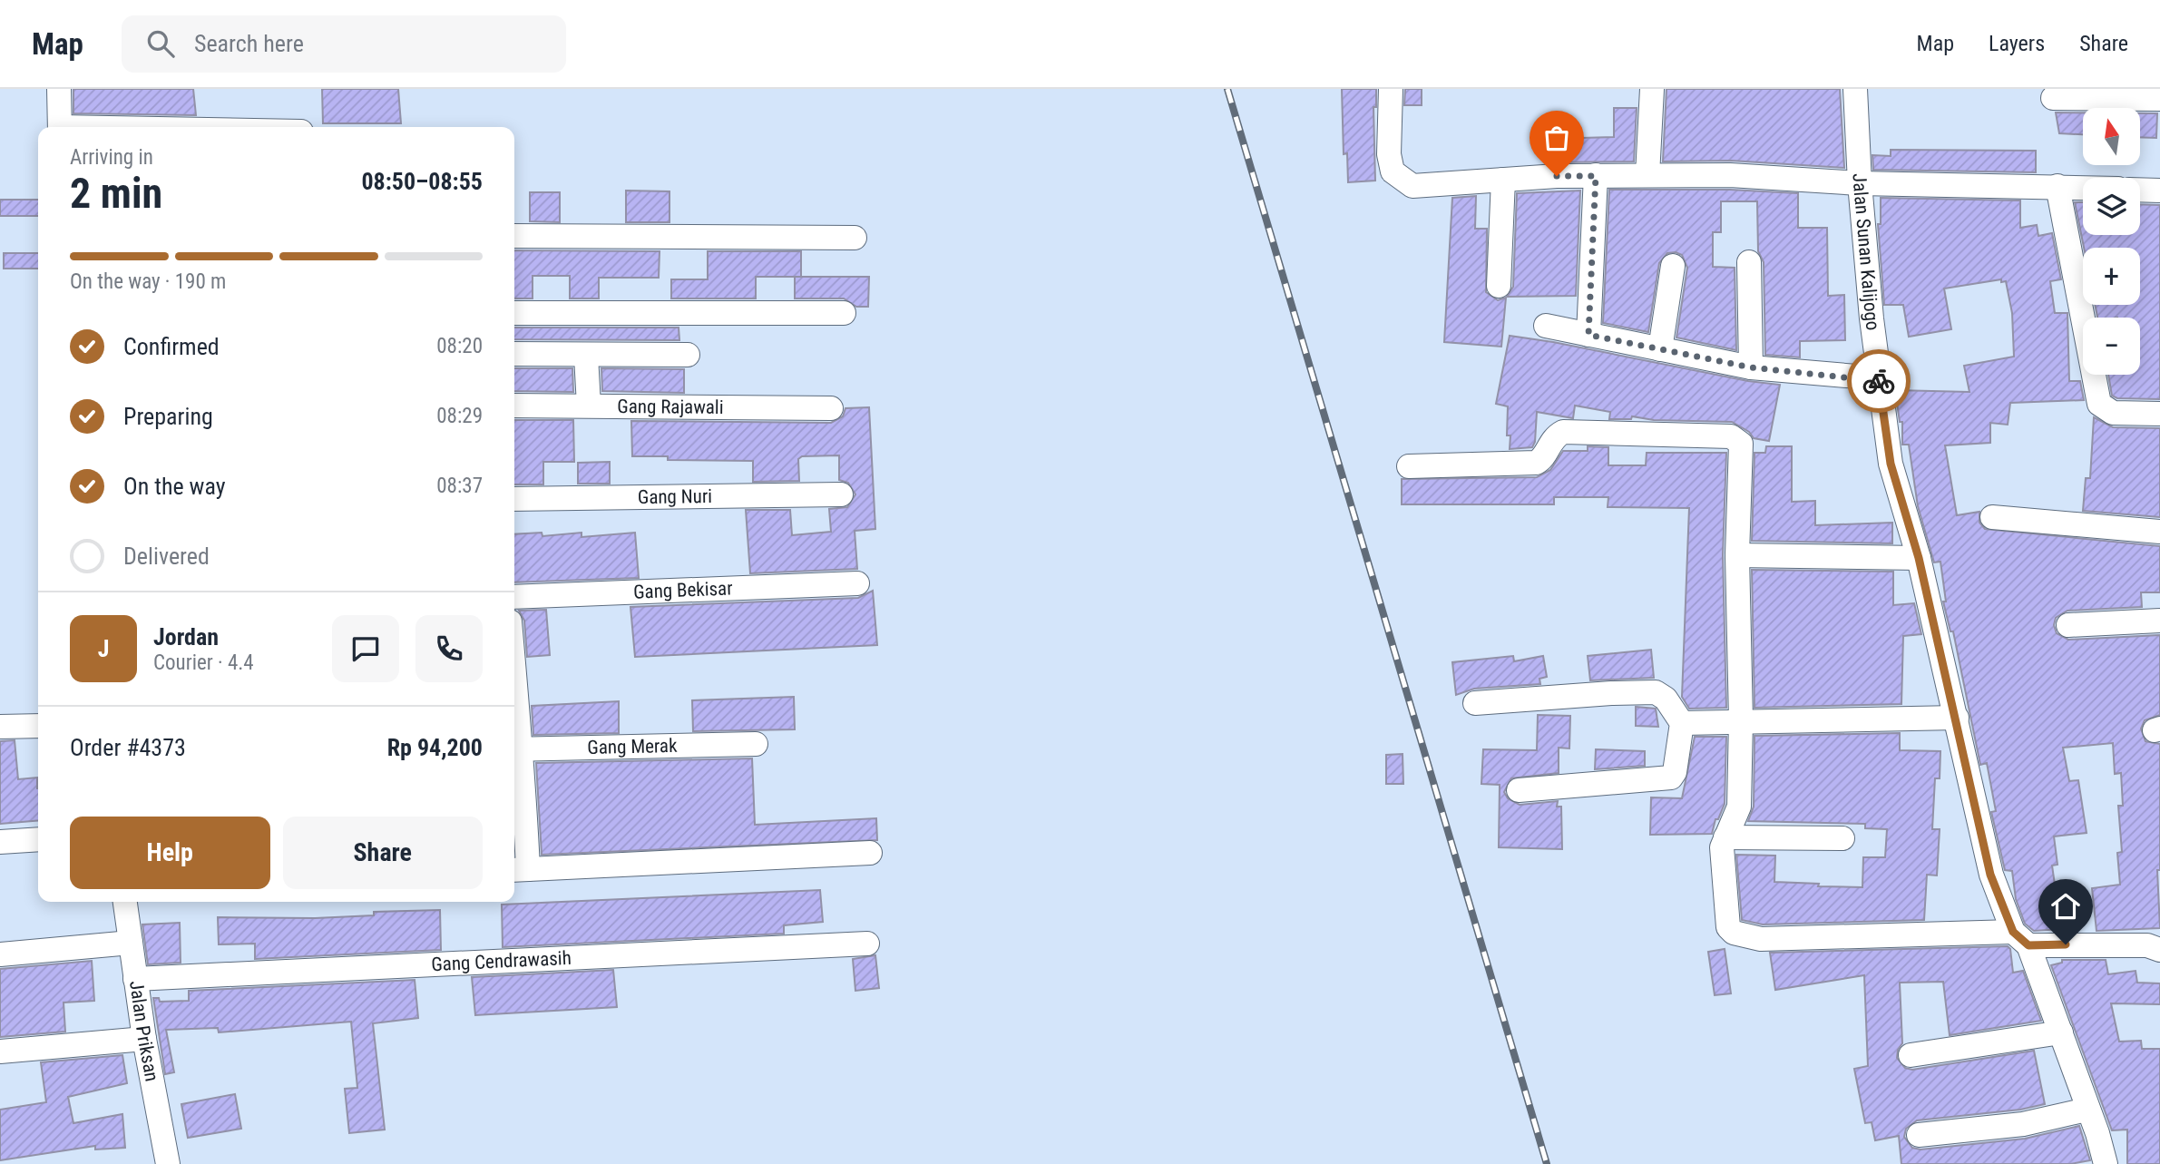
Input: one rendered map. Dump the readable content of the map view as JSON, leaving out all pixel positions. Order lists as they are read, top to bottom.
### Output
{
  "streets": {
    "street": [
      "Jalan Sunan Kalijogo",
      "Gang Rajawali",
      "Gang Nuri",
      "Gang Bekisar",
      "Gang Merak",
      "Gang Cendrawasih",
      "Jalan Priksan"
    ]
  },
  "crossings": [
    ["Gang Cendrawasih", "Jalan Priksan"]
  ],
  "north": "top",
  "page": {
    "header": "Map",
    "search": "Search here",
    "nav": ["Map", "Layers", "Share"],
    "map_buttons": ["+", "−"],
    "heading": ["2 min", "Arriving in", "08:50–08:55"],
    "panel": [
      "Jordan",
      "Courier · 4.4",
      "Order #4373",
      "Rp 94,200"
    ],
    "bar": "On the way · 190 m",
    "list": [
      ["Confirmed", "08:20"],
      ["Preparing", "08:29"],
      ["On the way", "08:37"],
      "Delivered"
    ],
    "round": "J",
    "buttons": ["Help", "Share"]
  }
}
